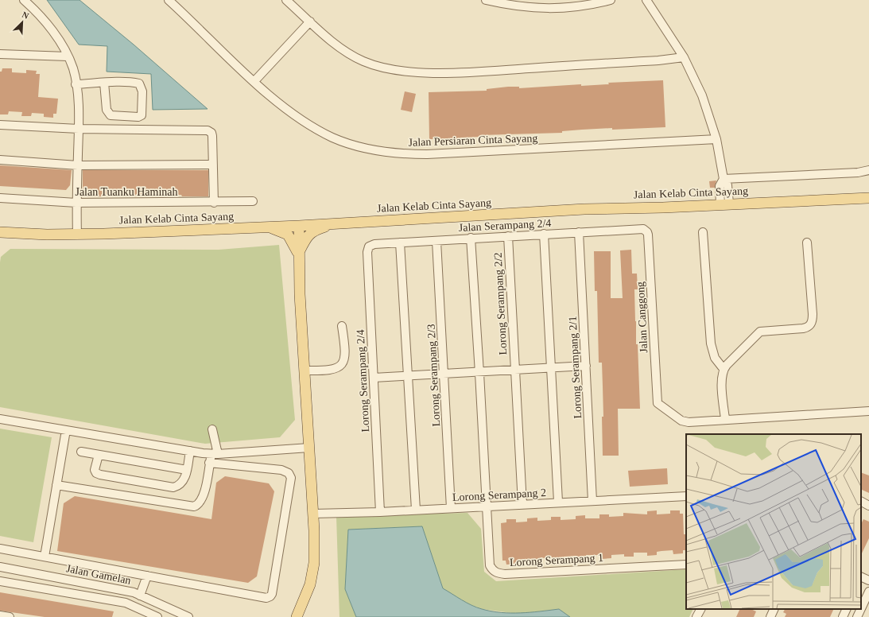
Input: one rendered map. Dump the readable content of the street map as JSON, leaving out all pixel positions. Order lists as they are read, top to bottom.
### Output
{
  "streets": {
    "main road": ["Jalan Kelab Cinta Sayang"],
    "street": [
      "Jalan Persiaran Cinta Sayang",
      "Jalan Tuanku Haminah",
      "Jalan Serampang 2/4",
      "Lorong Serampang 2/2",
      "Jalan Canggong",
      "Lorong Serampang 2/1",
      "Lorong Serampang 2/3",
      "Lorong Serampang 2/4",
      "Lorong Serampang 2",
      "Lorong Serampang 1",
      "Jalan Gamelan"
    ]
  },
  "crossings": [
    ["Jalan Serampang 2/4", "Lorong Serampang 2/2"],
    ["Jalan Serampang 2/4", "Jalan Canggong"],
    ["Jalan Serampang 2/4", "Lorong Serampang 2/1"],
    ["Jalan Serampang 2/4", "Lorong Serampang 2/3"],
    ["Jalan Serampang 2/4", "Lorong Serampang 2/4"],
    ["Jalan Serampang 2/4", "Lorong Serampang 1"],
    ["Lorong Serampang 2/2", "Lorong Serampang 2"],
    ["Lorong Serampang 2/1", "Lorong Serampang 2"],
    ["Lorong Serampang 2/3", "Lorong Serampang 2"],
    ["Lorong Serampang 2/4", "Lorong Serampang 2"],
    ["Lorong Serampang 2", "Lorong Serampang 1"]
  ],
  "north": "top right"
}
